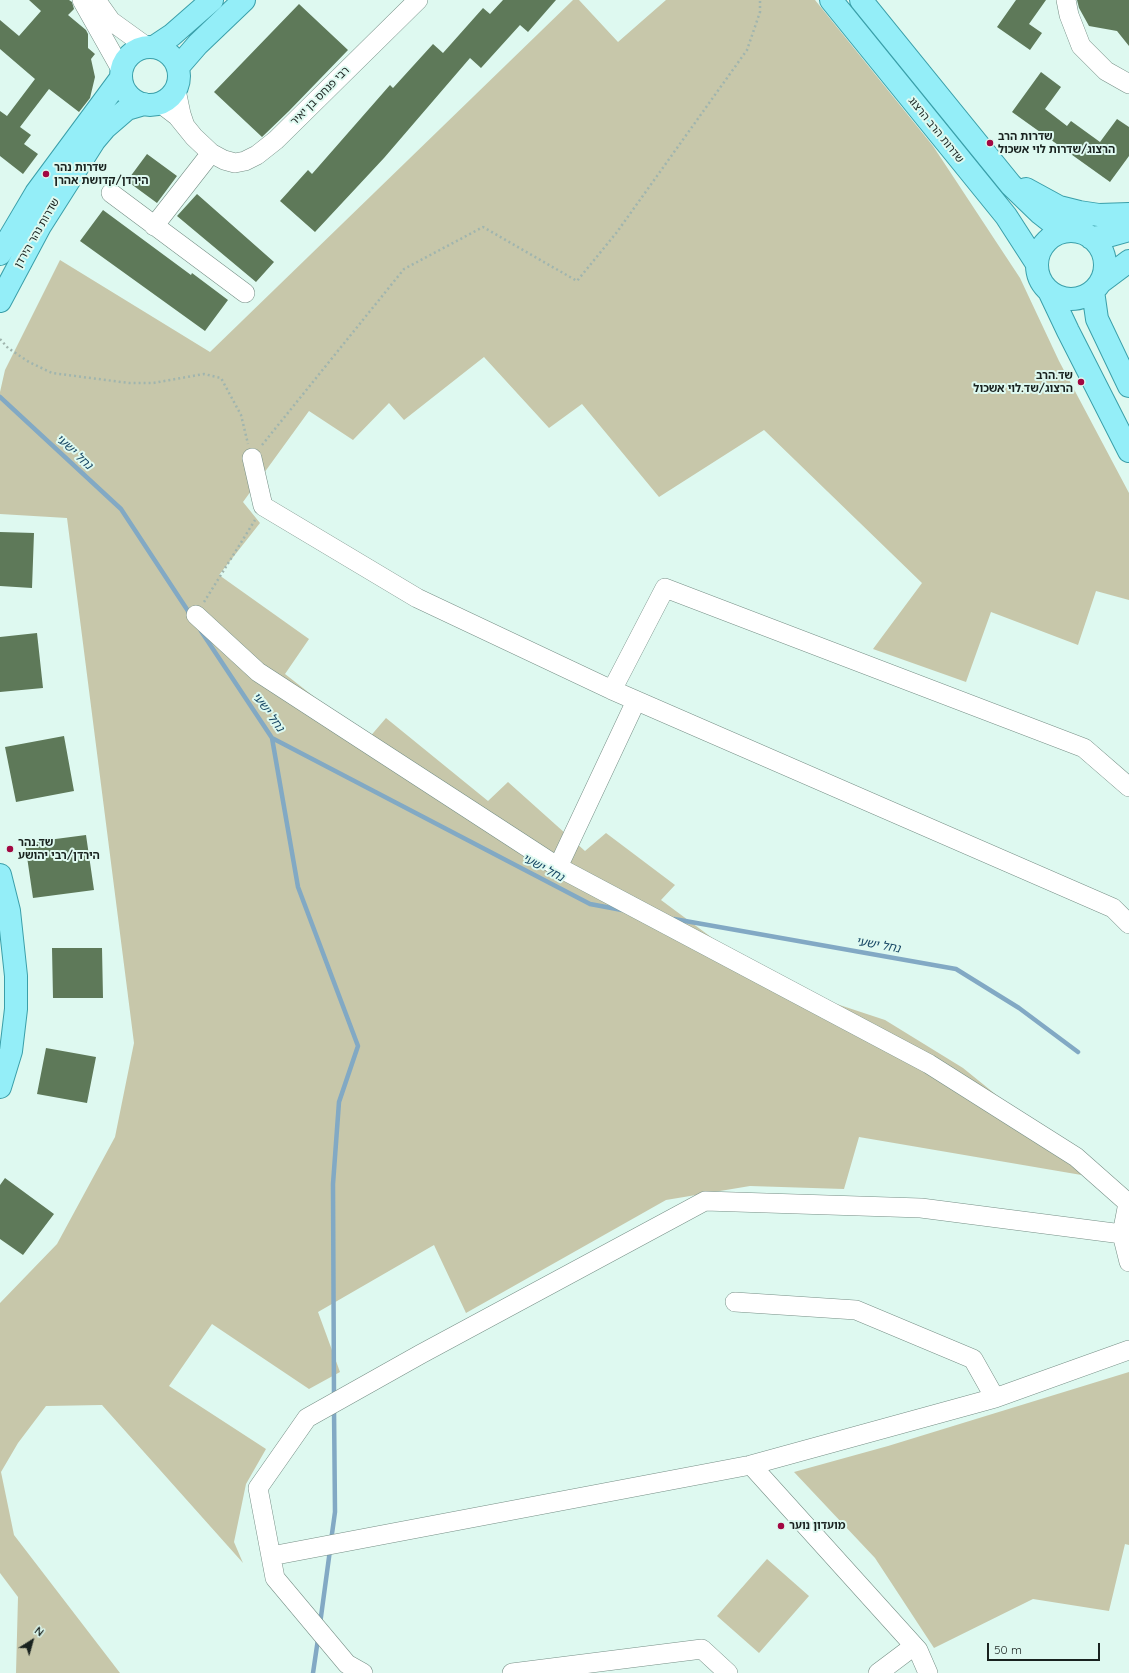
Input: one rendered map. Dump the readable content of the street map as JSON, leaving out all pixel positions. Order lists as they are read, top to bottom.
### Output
{
  "streets": {
    "main road": ["שדרות הרב הרצוג", "שדרות נהר הירדן"],
    "street": ["רבי פנחס בן יאיר"]
  },
  "crossings": [
    ["רבי פנחס בן יאיר", "שדרות נהר הירדן"]
  ],
  "water": ["נחל ישעי"],
  "places": [
    "שדרות הרב הרצוג/שדרות לוי אשכול",
    "שדרות נהר הירדן/קדושת אהרן",
    "שד.הרב הרצוג/שד.לוי אשכול",
    "שד.נהר הירדן/רבי יהושע",
    "מועדון נוער"
  ],
  "scale_bar": "50 m",
  "north": "top right"
}
